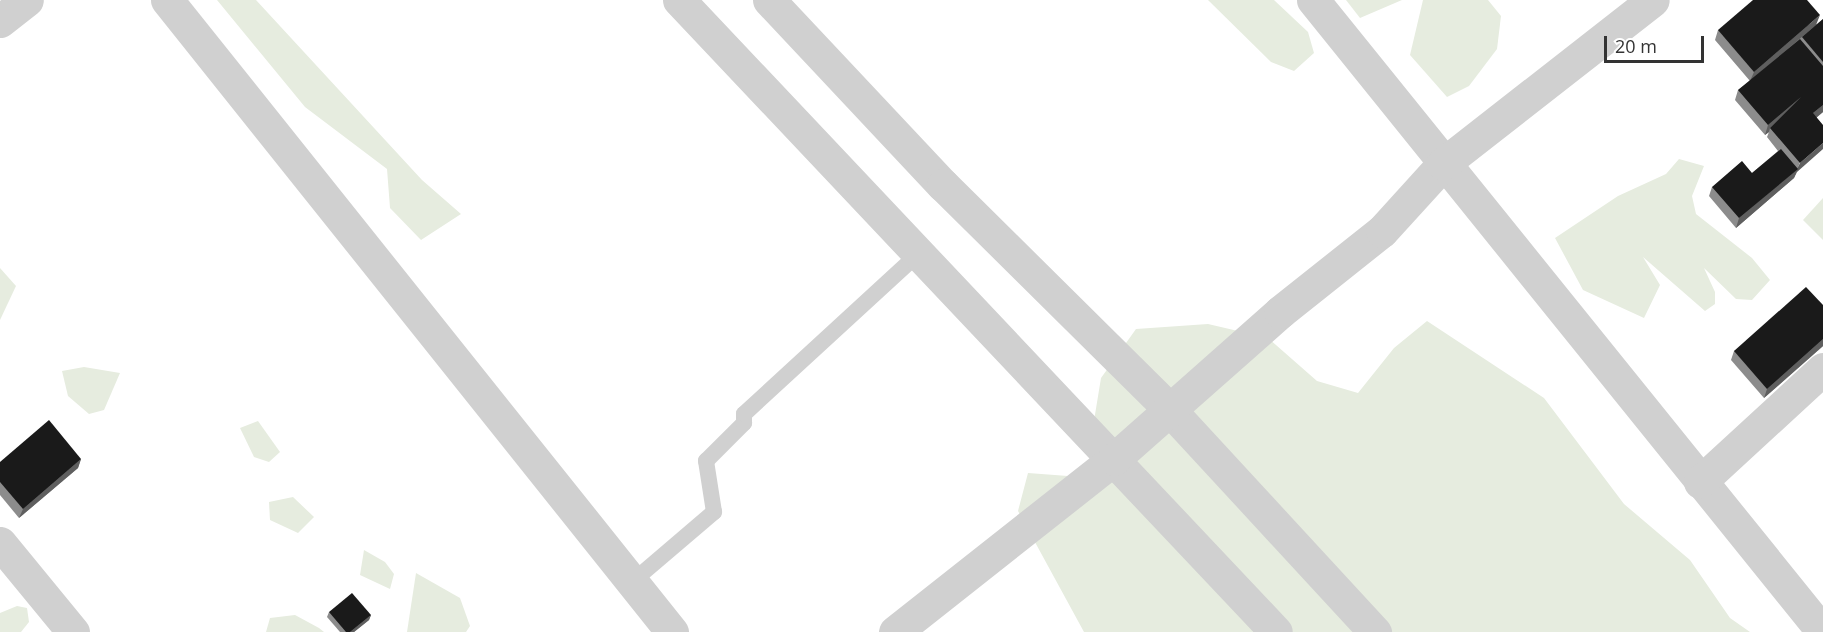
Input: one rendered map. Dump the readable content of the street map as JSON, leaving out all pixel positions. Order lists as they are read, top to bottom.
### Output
{
  "scale_bar": "20 m"
}
